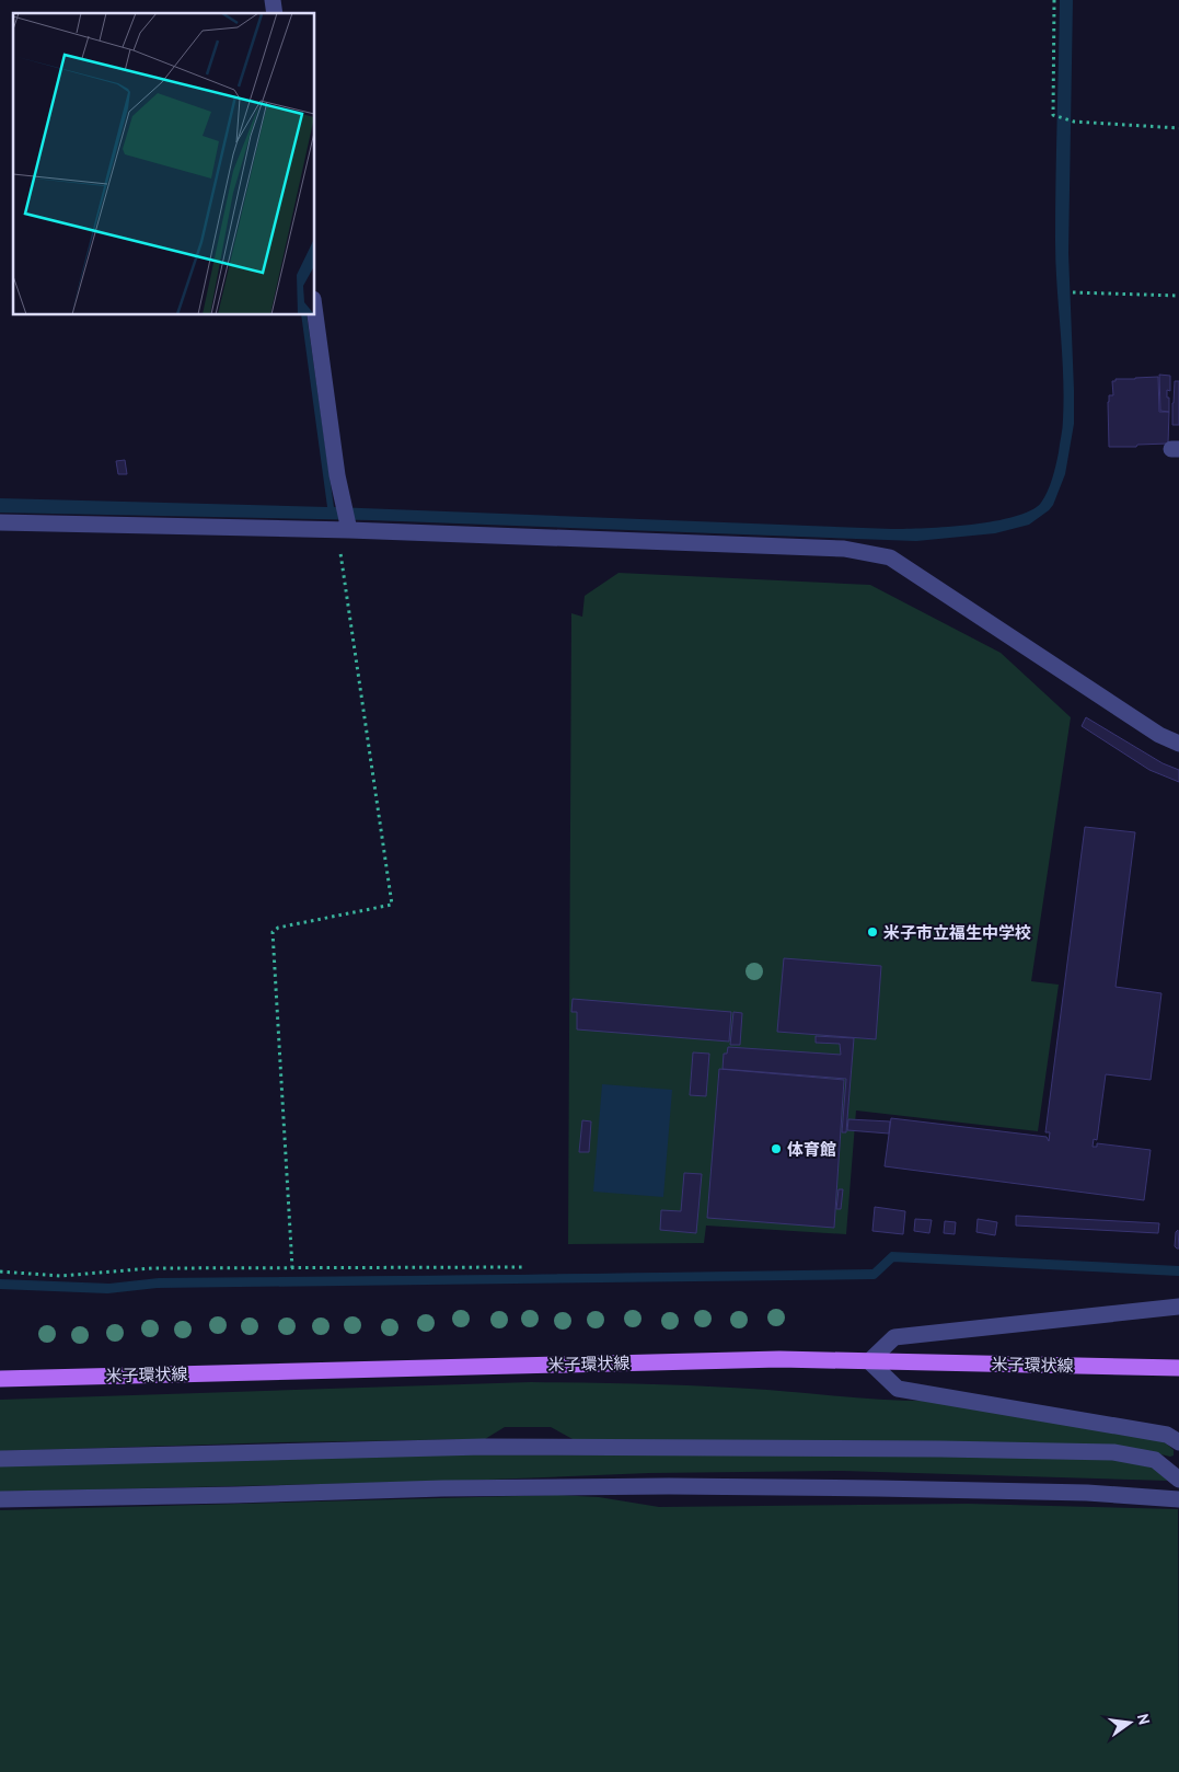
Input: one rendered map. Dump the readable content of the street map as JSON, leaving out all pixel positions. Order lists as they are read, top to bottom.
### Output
{
  "streets": {
    "main road": ["米子環状線"]
  },
  "places": ["米子市立福生中学校", "体育館"],
  "north": "right"
}
